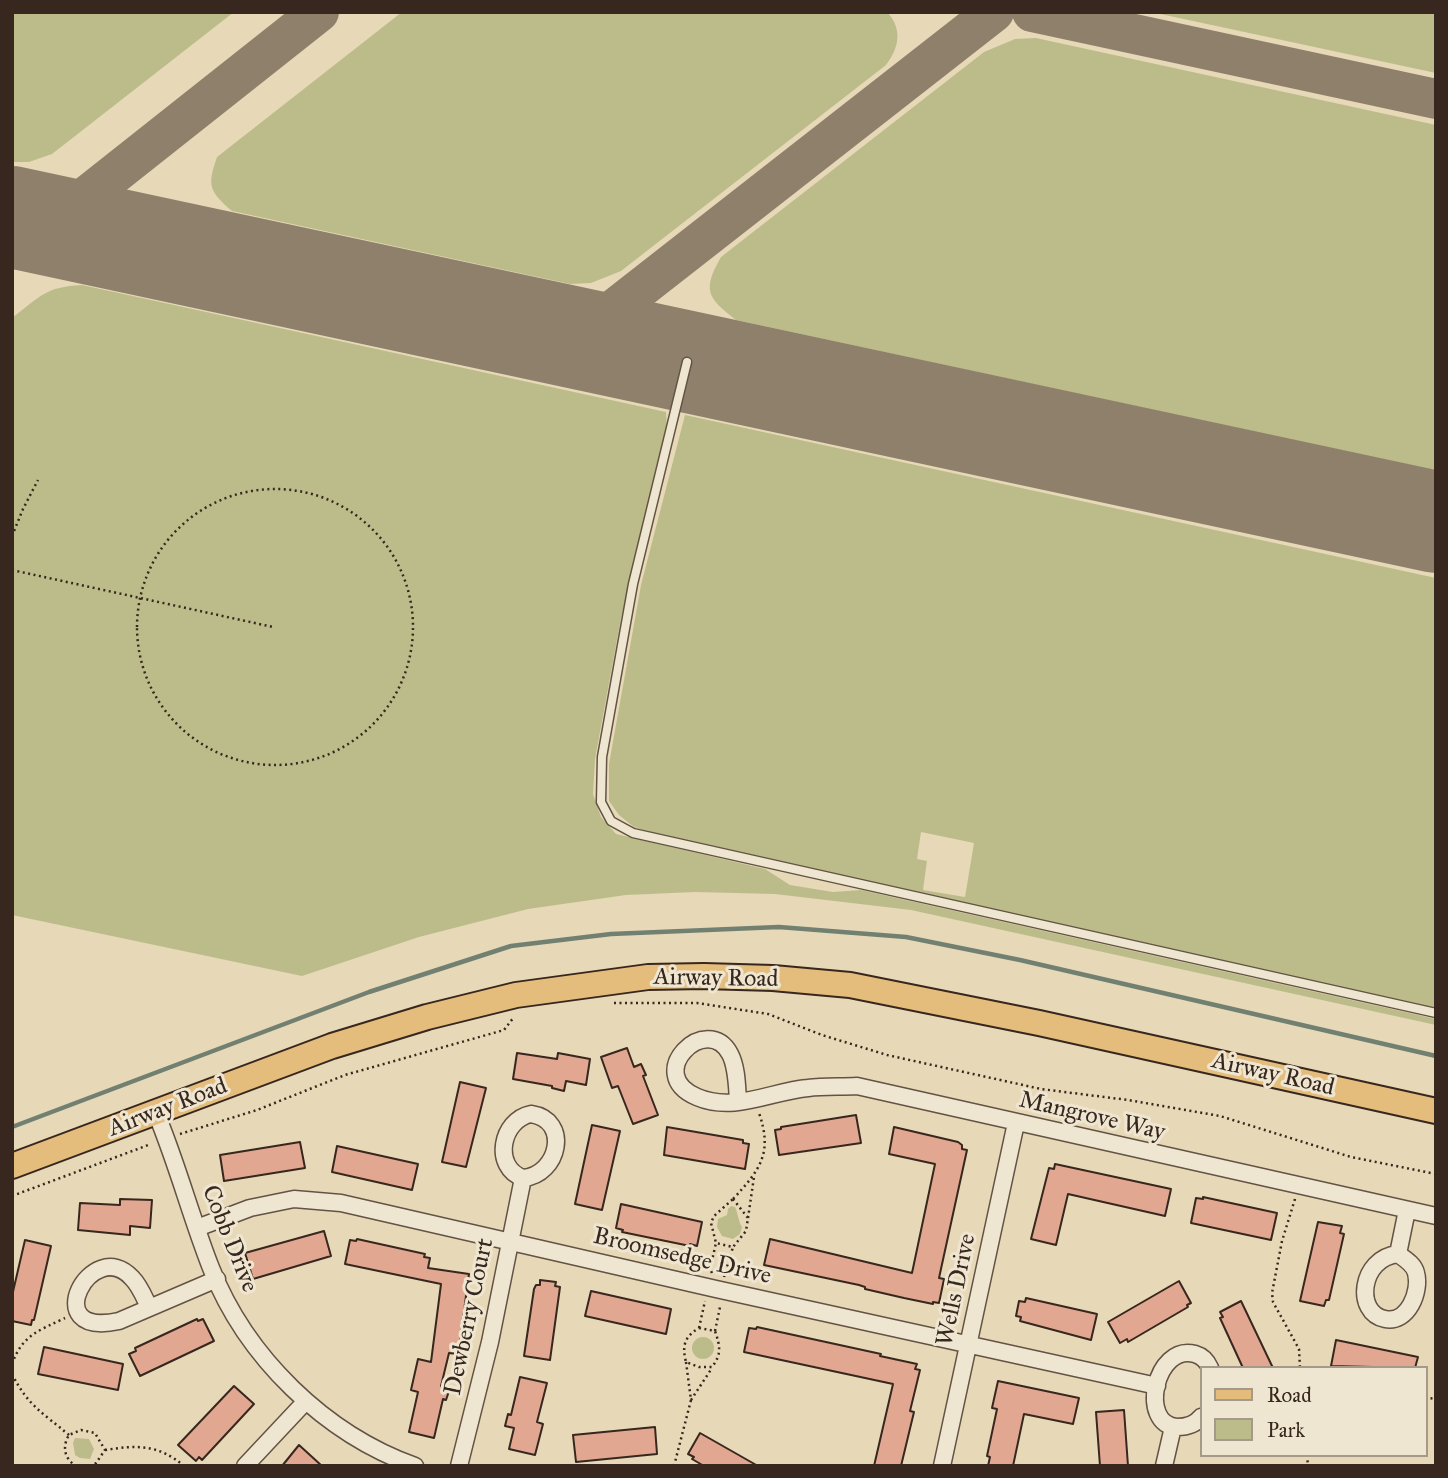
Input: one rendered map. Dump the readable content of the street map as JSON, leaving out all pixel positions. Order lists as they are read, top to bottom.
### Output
{
  "streets": {
    "main road": ["Airway Road"],
    "street": [
      "Mangrove Way",
      "Cobb Drive",
      "Broomsedge Drive",
      "Wells Drive",
      "Dewberry Court"
    ]
  },
  "crossings": [
    ["Airway Road", "Cobb Drive"],
    ["Mangrove Way", "Wells Drive"],
    ["Cobb Drive", "Broomsedge Drive"],
    ["Broomsedge Drive", "Wells Drive"],
    ["Broomsedge Drive", "Dewberry Court"]
  ],
  "legend": ["Road", "Park"]
}
